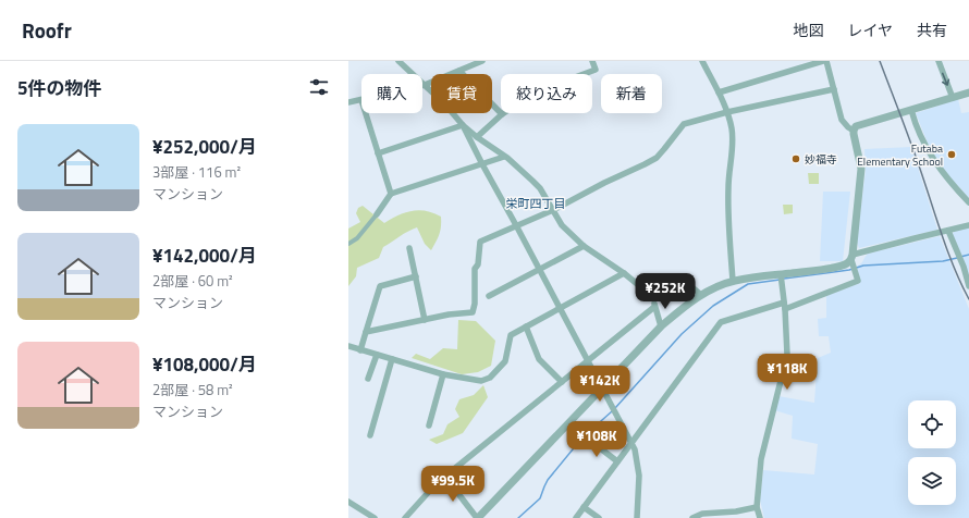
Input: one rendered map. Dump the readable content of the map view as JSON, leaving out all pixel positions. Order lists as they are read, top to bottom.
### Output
{
  "districts": ["栄町四丁目"],
  "places": ["Futaba Elementary School", "妙福寺"],
  "page": {
    "header": "Roofr",
    "nav": ["地図", "レイヤ", "共有"],
    "heading": "5件の物件",
    "chip": [
      "購入",
      "賃貸",
      "絞り込み",
      "新着"
    ],
    "list": [
      {
        "name": "¥252,000/月",
        "note": "3部屋 · 116 m² · マンション"
      },
      {
        "name": "¥142,000/月",
        "note": "2部屋 · 60 m² · マンション"
      },
      {
        "name": "¥108,000/月",
        "note": "2部屋 · 58 m² · マンション"
      }
    ],
    "price": [
      "¥252K",
      "¥118K",
      "¥142K",
      "¥108K",
      "¥99.5K"
    ]
  }
}
